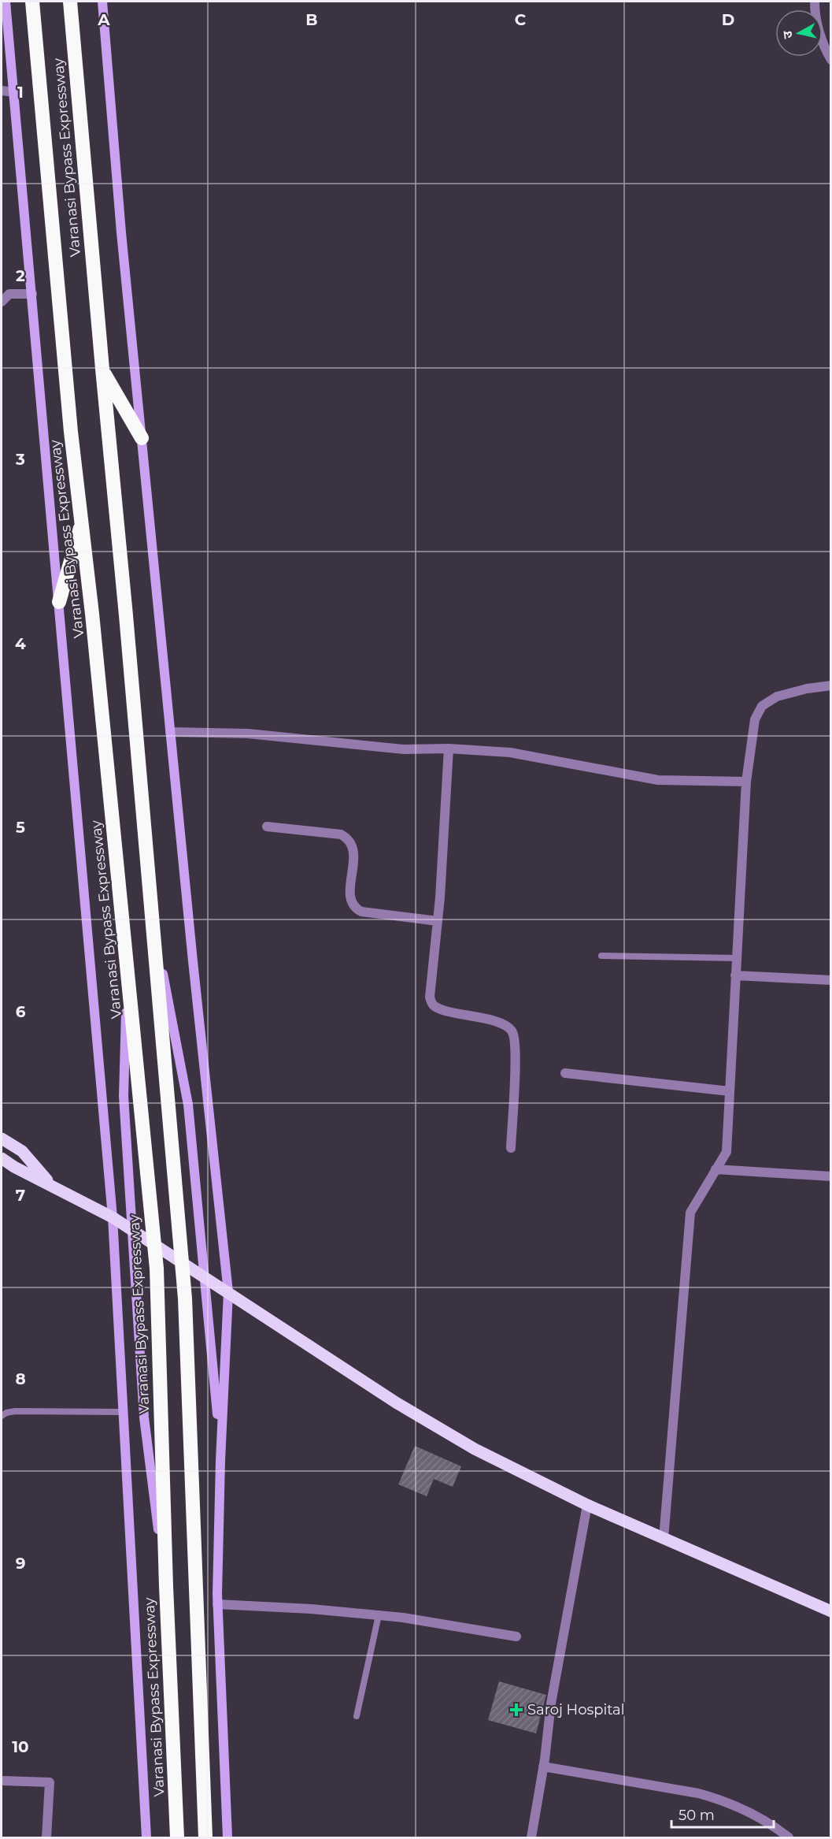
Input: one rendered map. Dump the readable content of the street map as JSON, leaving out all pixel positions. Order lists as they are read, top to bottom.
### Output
{
  "streets": {
    "highway": ["Varanasi Bypass Expressway"]
  },
  "places": {
    "health": ["Saroj Hospital"]
  },
  "scale_bar": "50 m",
  "north": "left",
  "grid": {
    "columns": [
      "A",
      "B",
      "C",
      "D"
    ],
    "rows": [
      "1",
      "2",
      "3",
      "4",
      "5",
      "6",
      "7",
      "8",
      "9",
      "10"
    ]
  }
}
